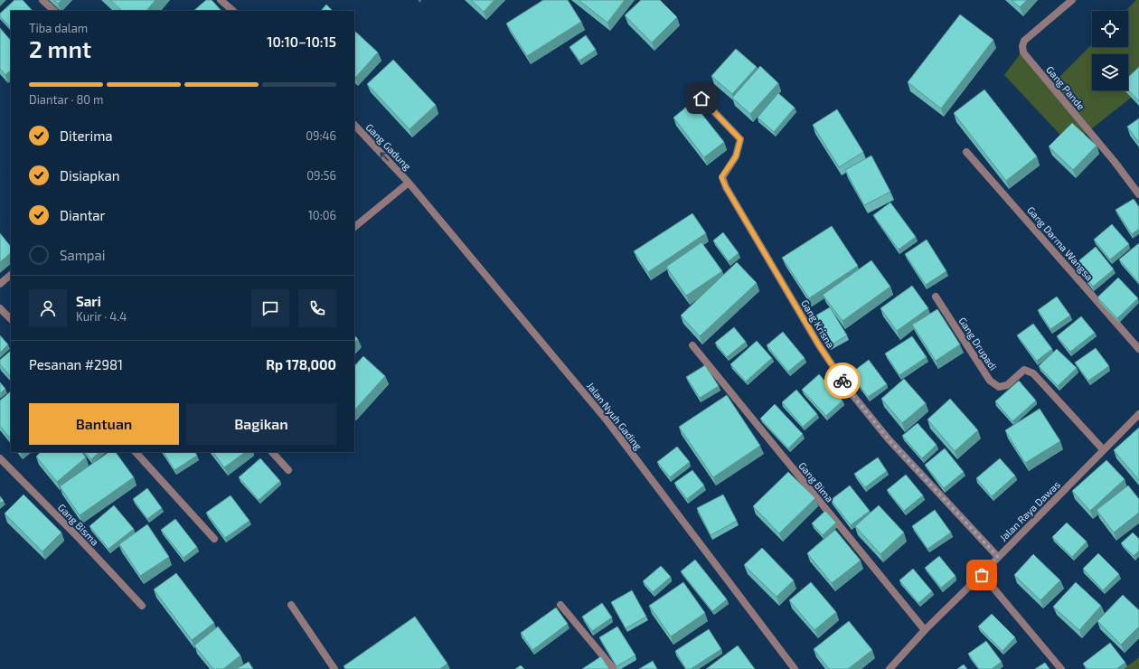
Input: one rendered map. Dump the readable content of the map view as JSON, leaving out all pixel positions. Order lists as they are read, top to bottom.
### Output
{
  "streets": {
    "street": [
      "Gang Pande",
      "Gang Gadung",
      "Gang Darma Wangsa",
      "Gang Krisna",
      "Gang Drupadi",
      "Jalan Nyuh Gading",
      "Gang Bima",
      "Jalan Raya Dawas",
      "Gang Bisma"
    ]
  },
  "crossings": [
    ["Gang Gadung", "Jalan Nyuh Gading"],
    ["Gang Krisna", "Jalan Raya Dawas"],
    ["Gang Drupadi", "Jalan Raya Dawas"],
    ["Gang Bima", "Jalan Raya Dawas"]
  ],
  "one_way": ["Gang Gadung"],
  "page": {
    "heading": ["2 mnt", "Tiba dalam", "10:10–10:15"],
    "panel": [
      "Sari",
      "Kurir · 4.4",
      "Pesanan #2981",
      "Rp 178,000"
    ],
    "bar": "Diantar · 80 m",
    "list": [
      ["Diterima", "09:46"],
      ["Disiapkan", "09:56"],
      ["Diantar", "10:06"],
      "Sampai"
    ],
    "buttons": ["Bantuan", "Bagikan"]
  }
}
